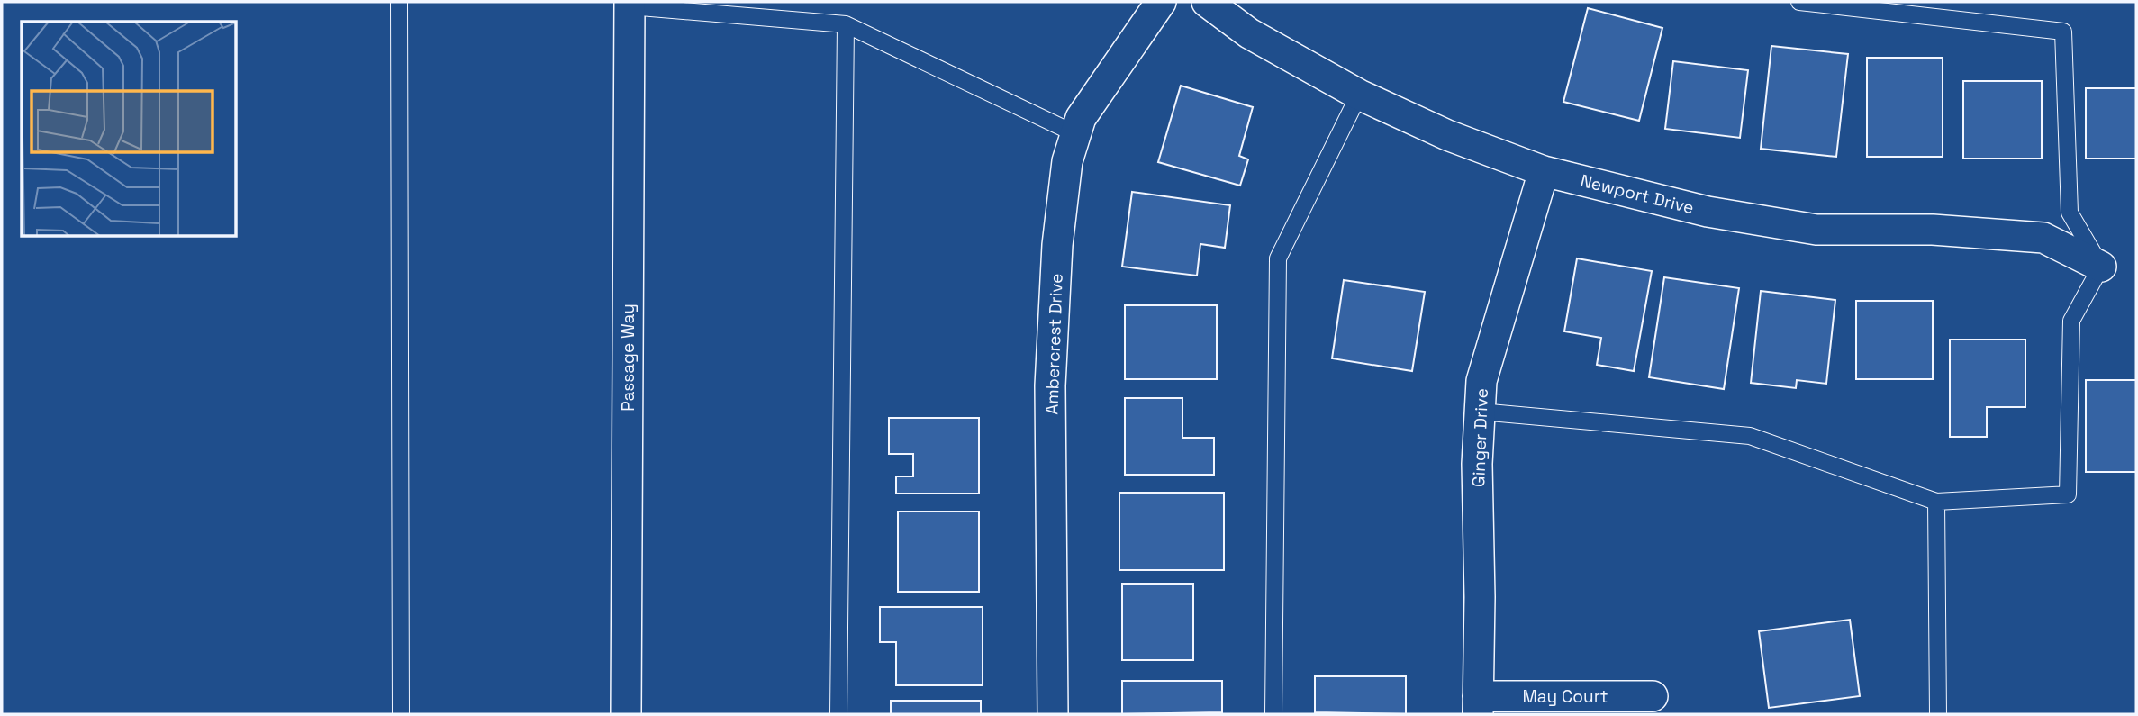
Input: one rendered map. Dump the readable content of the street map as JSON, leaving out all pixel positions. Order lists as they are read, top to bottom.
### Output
{
  "streets": {
    "street": [
      "Newport Drive",
      "Ambercrest Drive",
      "Passage Way",
      "Ginger Drive",
      "May Court"
    ]
  },
  "crossings": [
    ["Newport Drive", "Ginger Drive"],
    ["Ginger Drive", "May Court"]
  ]
}
